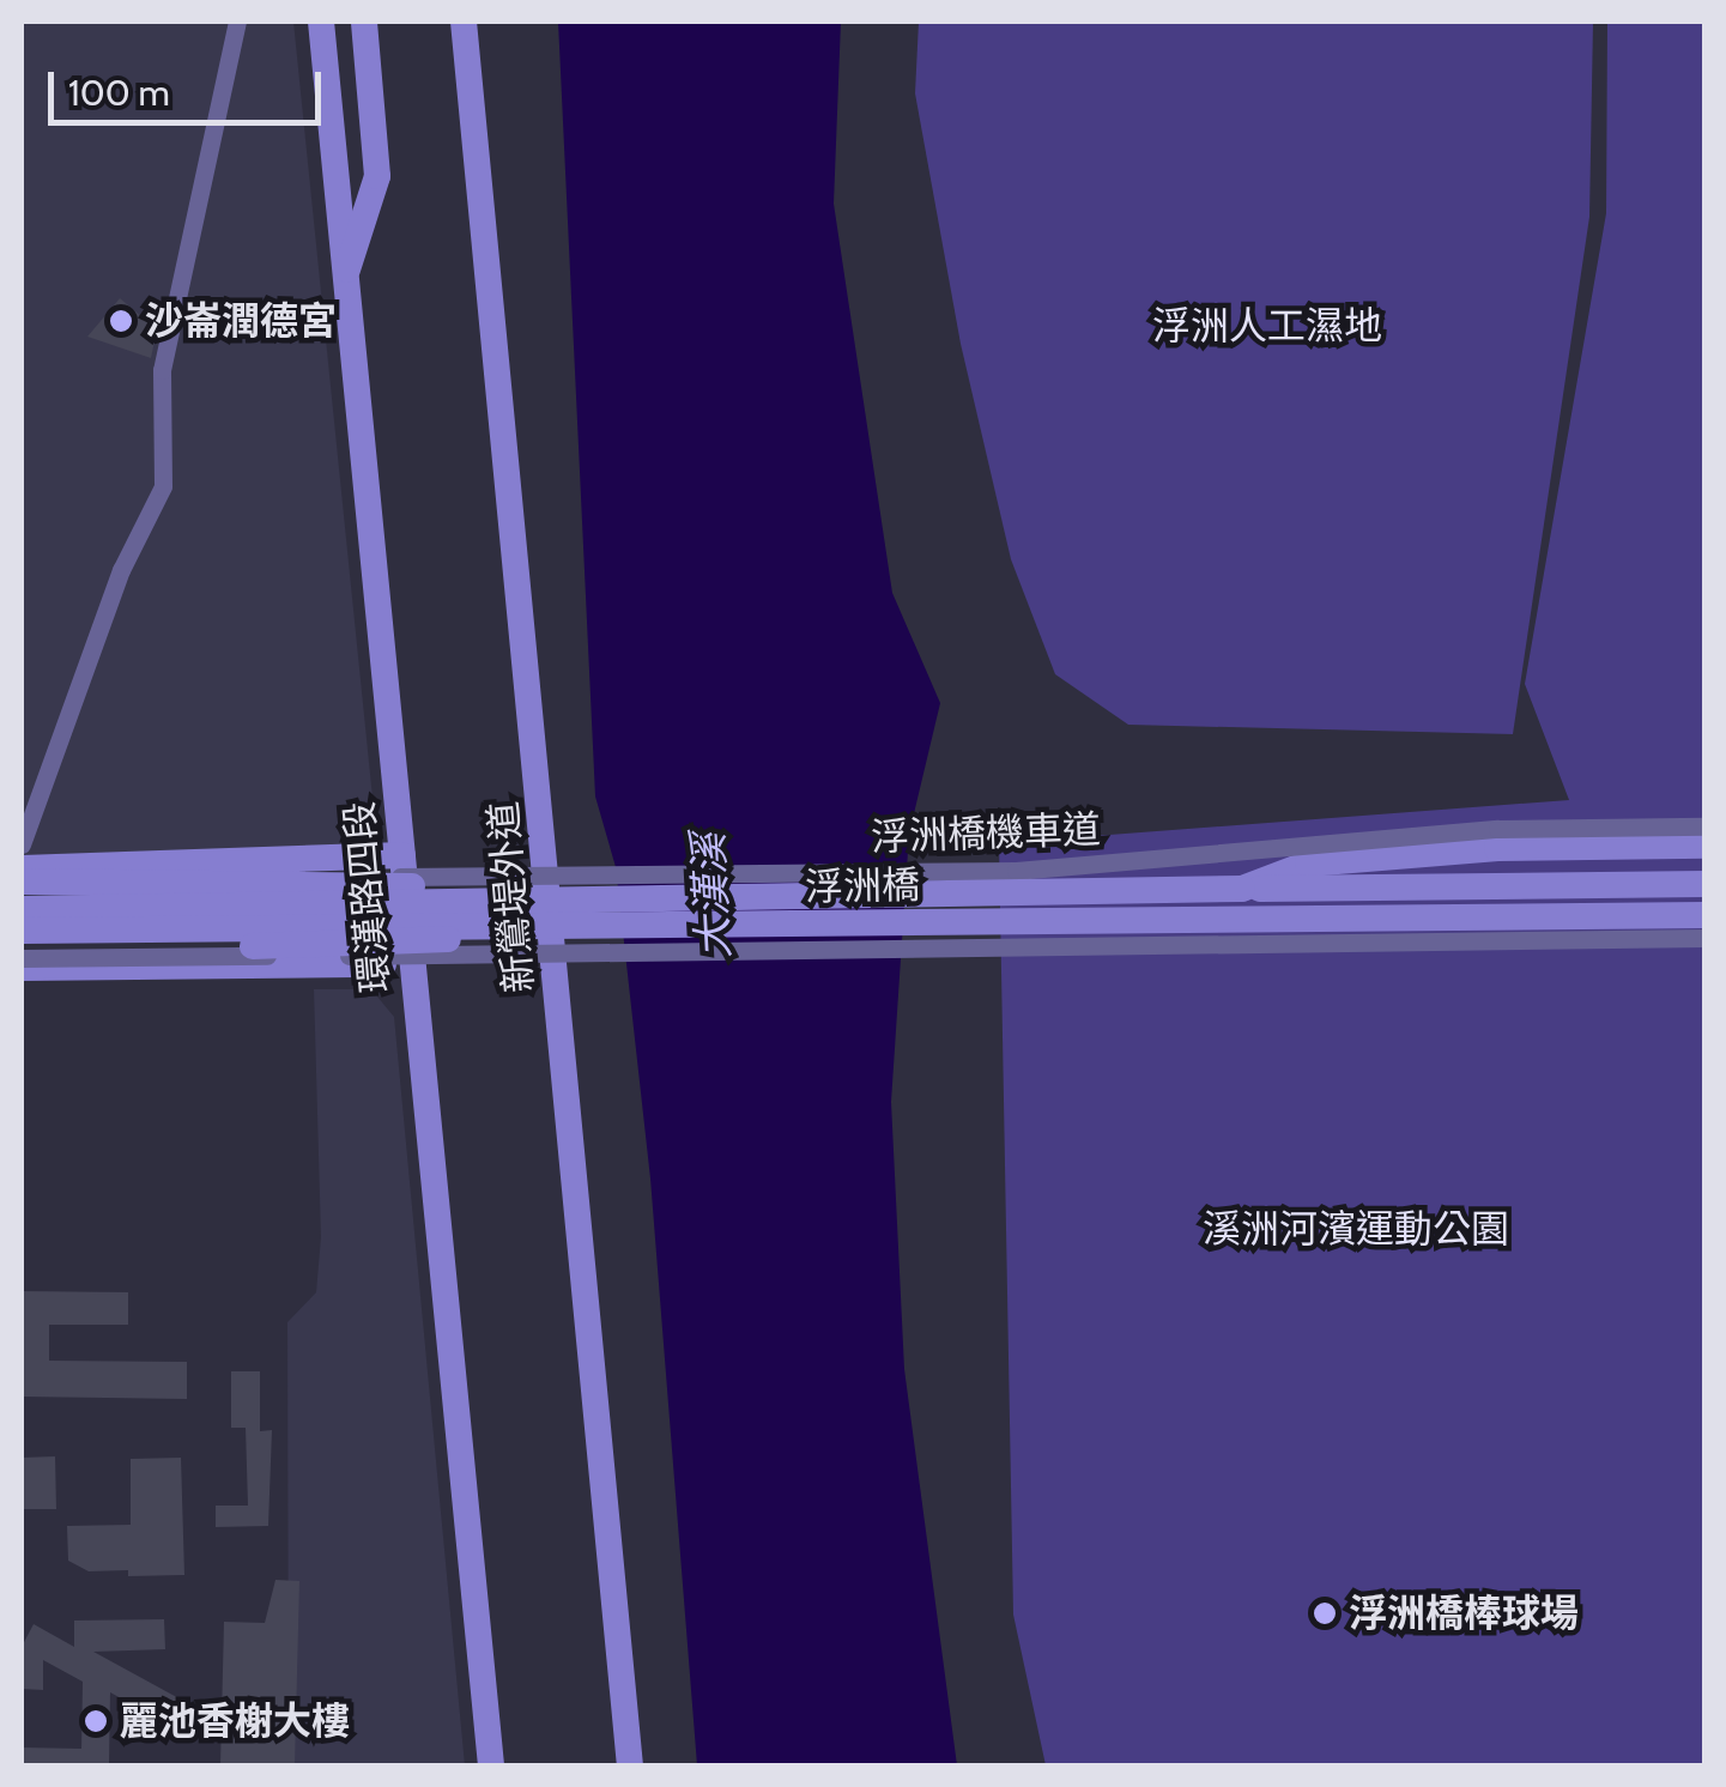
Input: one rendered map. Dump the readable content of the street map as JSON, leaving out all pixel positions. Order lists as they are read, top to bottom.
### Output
{
  "streets": {
    "main road": ["浮洲橋", "環漢路四段", "新鶯堤外道"],
    "street": ["浮洲橋機車道"]
  },
  "water": ["大漢溪"],
  "parks": ["浮洲人工濕地", "溪洲河濱運動公園"],
  "places": ["沙崙潤德宮", "浮洲橋棒球場", "麗池香榭大樓"],
  "scale_bar": "100 m"
}
